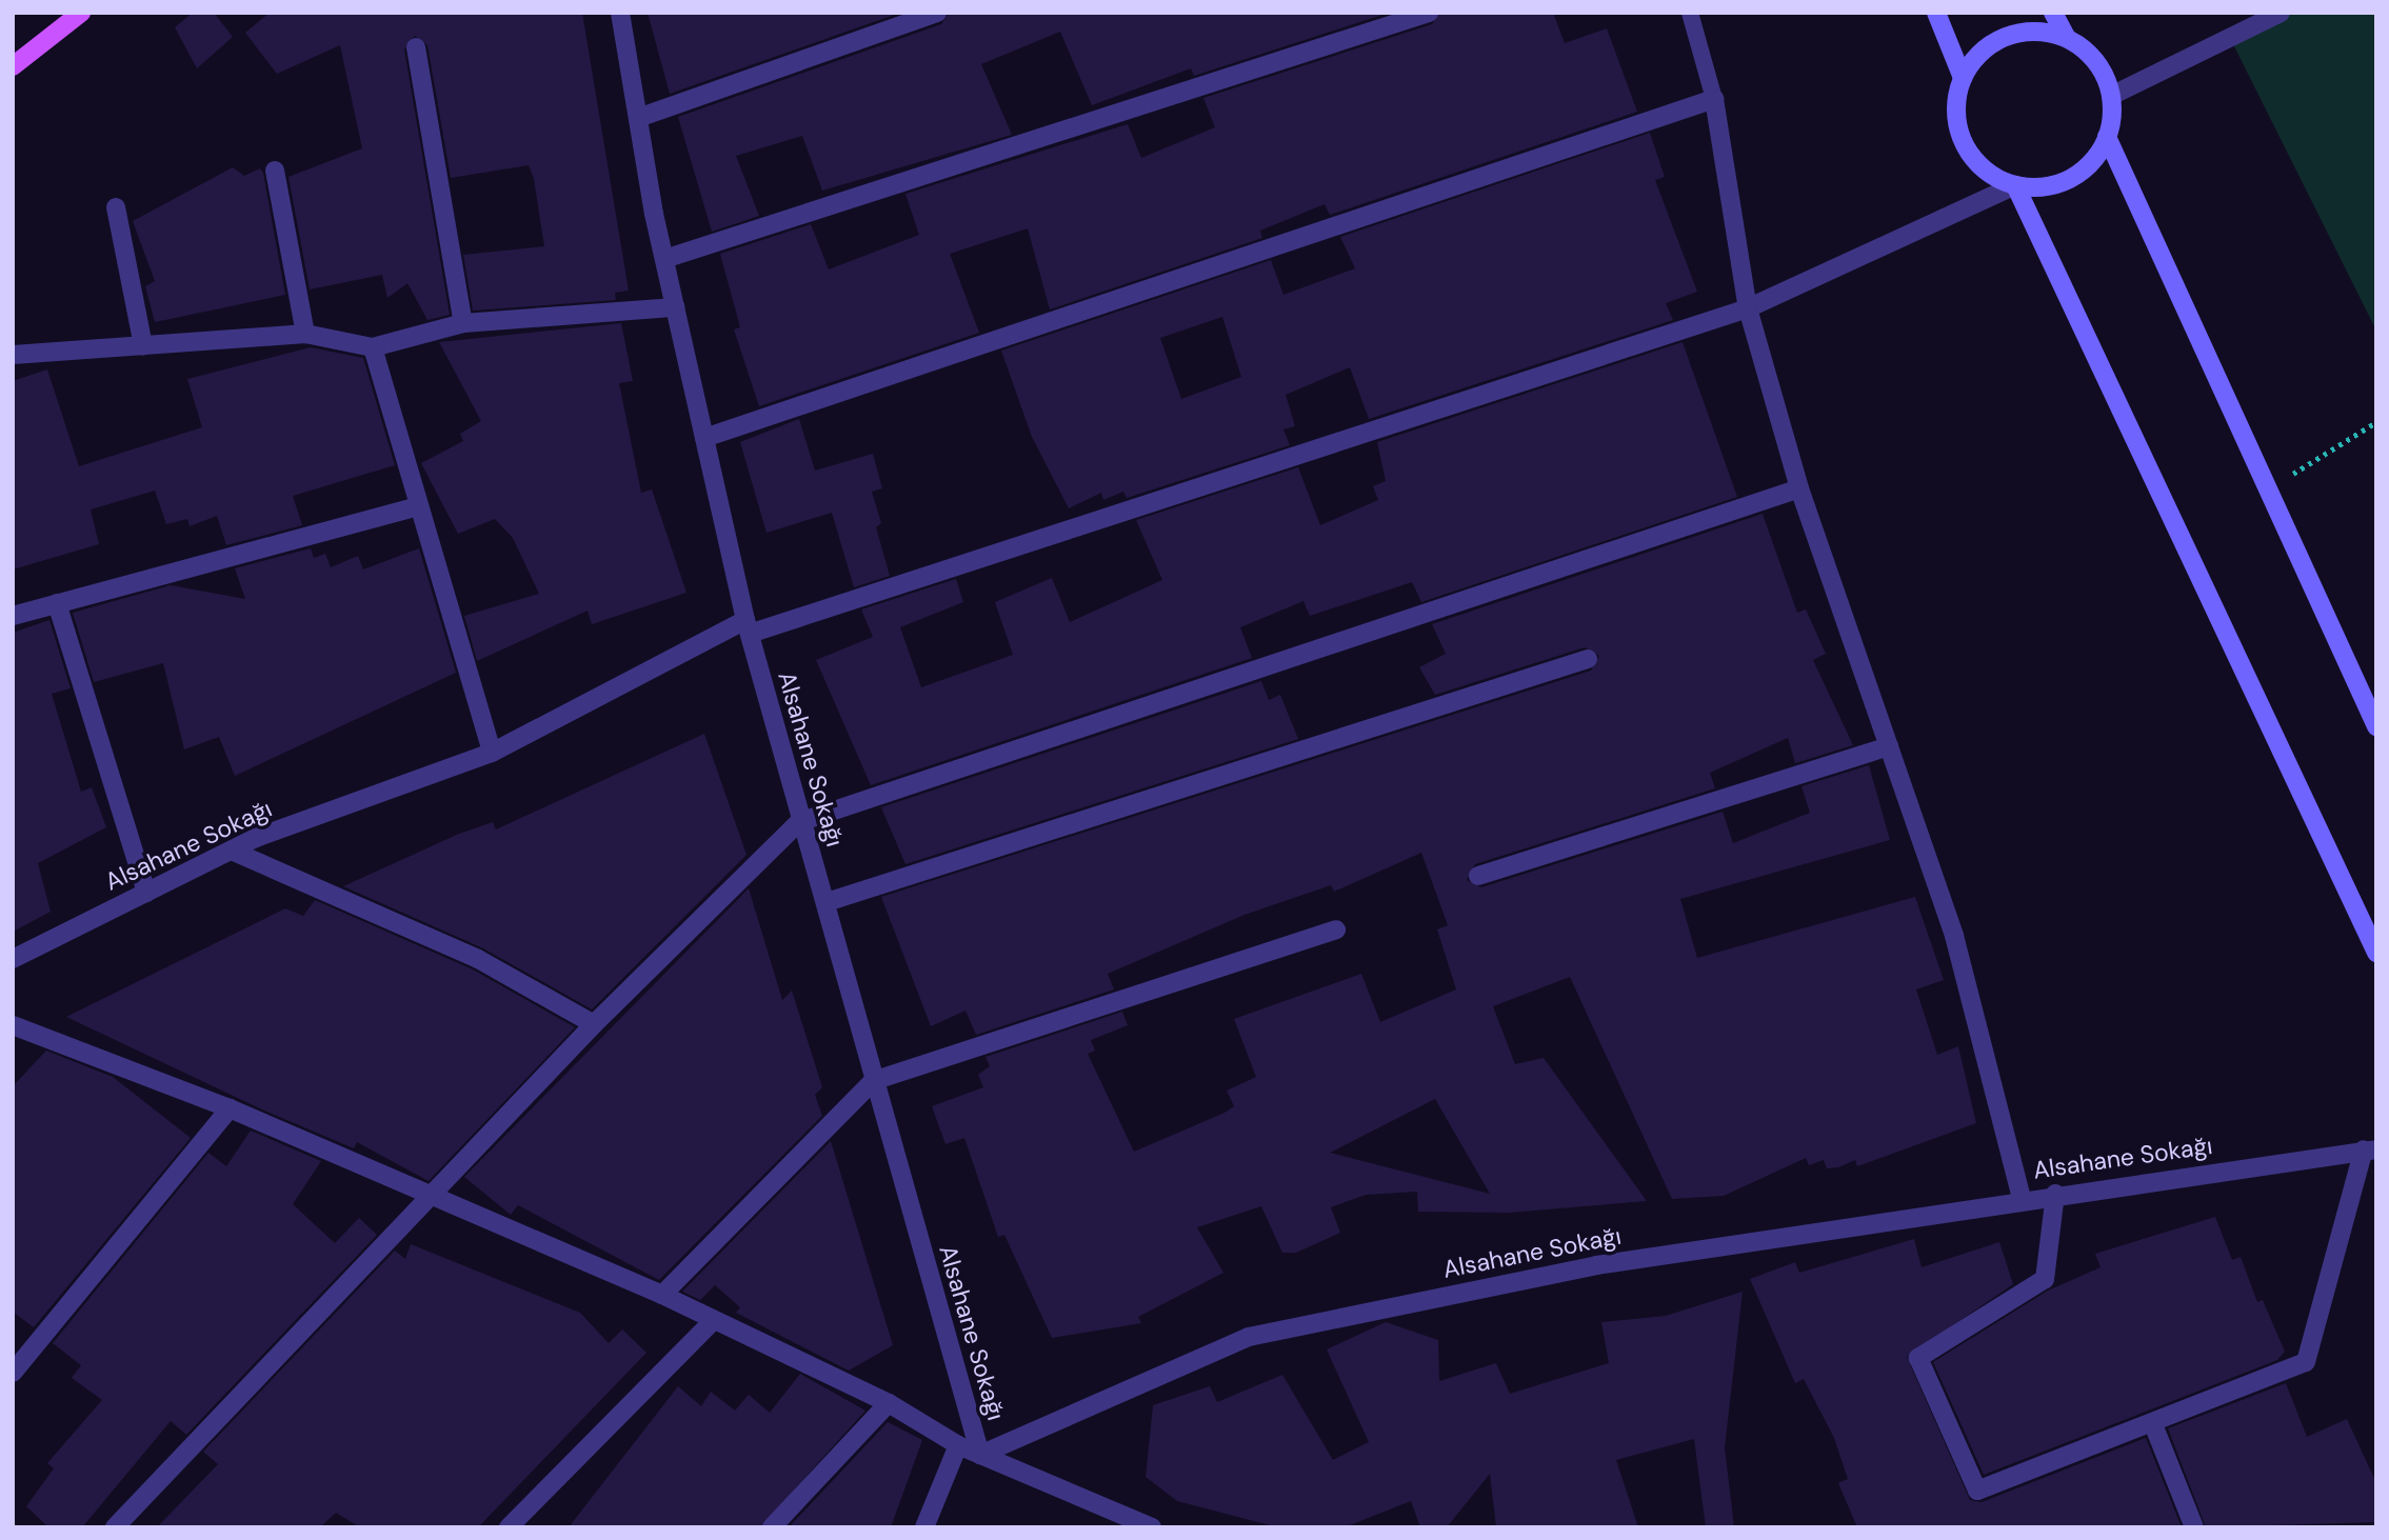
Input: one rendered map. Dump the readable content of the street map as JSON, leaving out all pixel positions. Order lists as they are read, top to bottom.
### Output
{
  "streets": {
    "street": ["Alsahane Sokağı"]
  }
}
